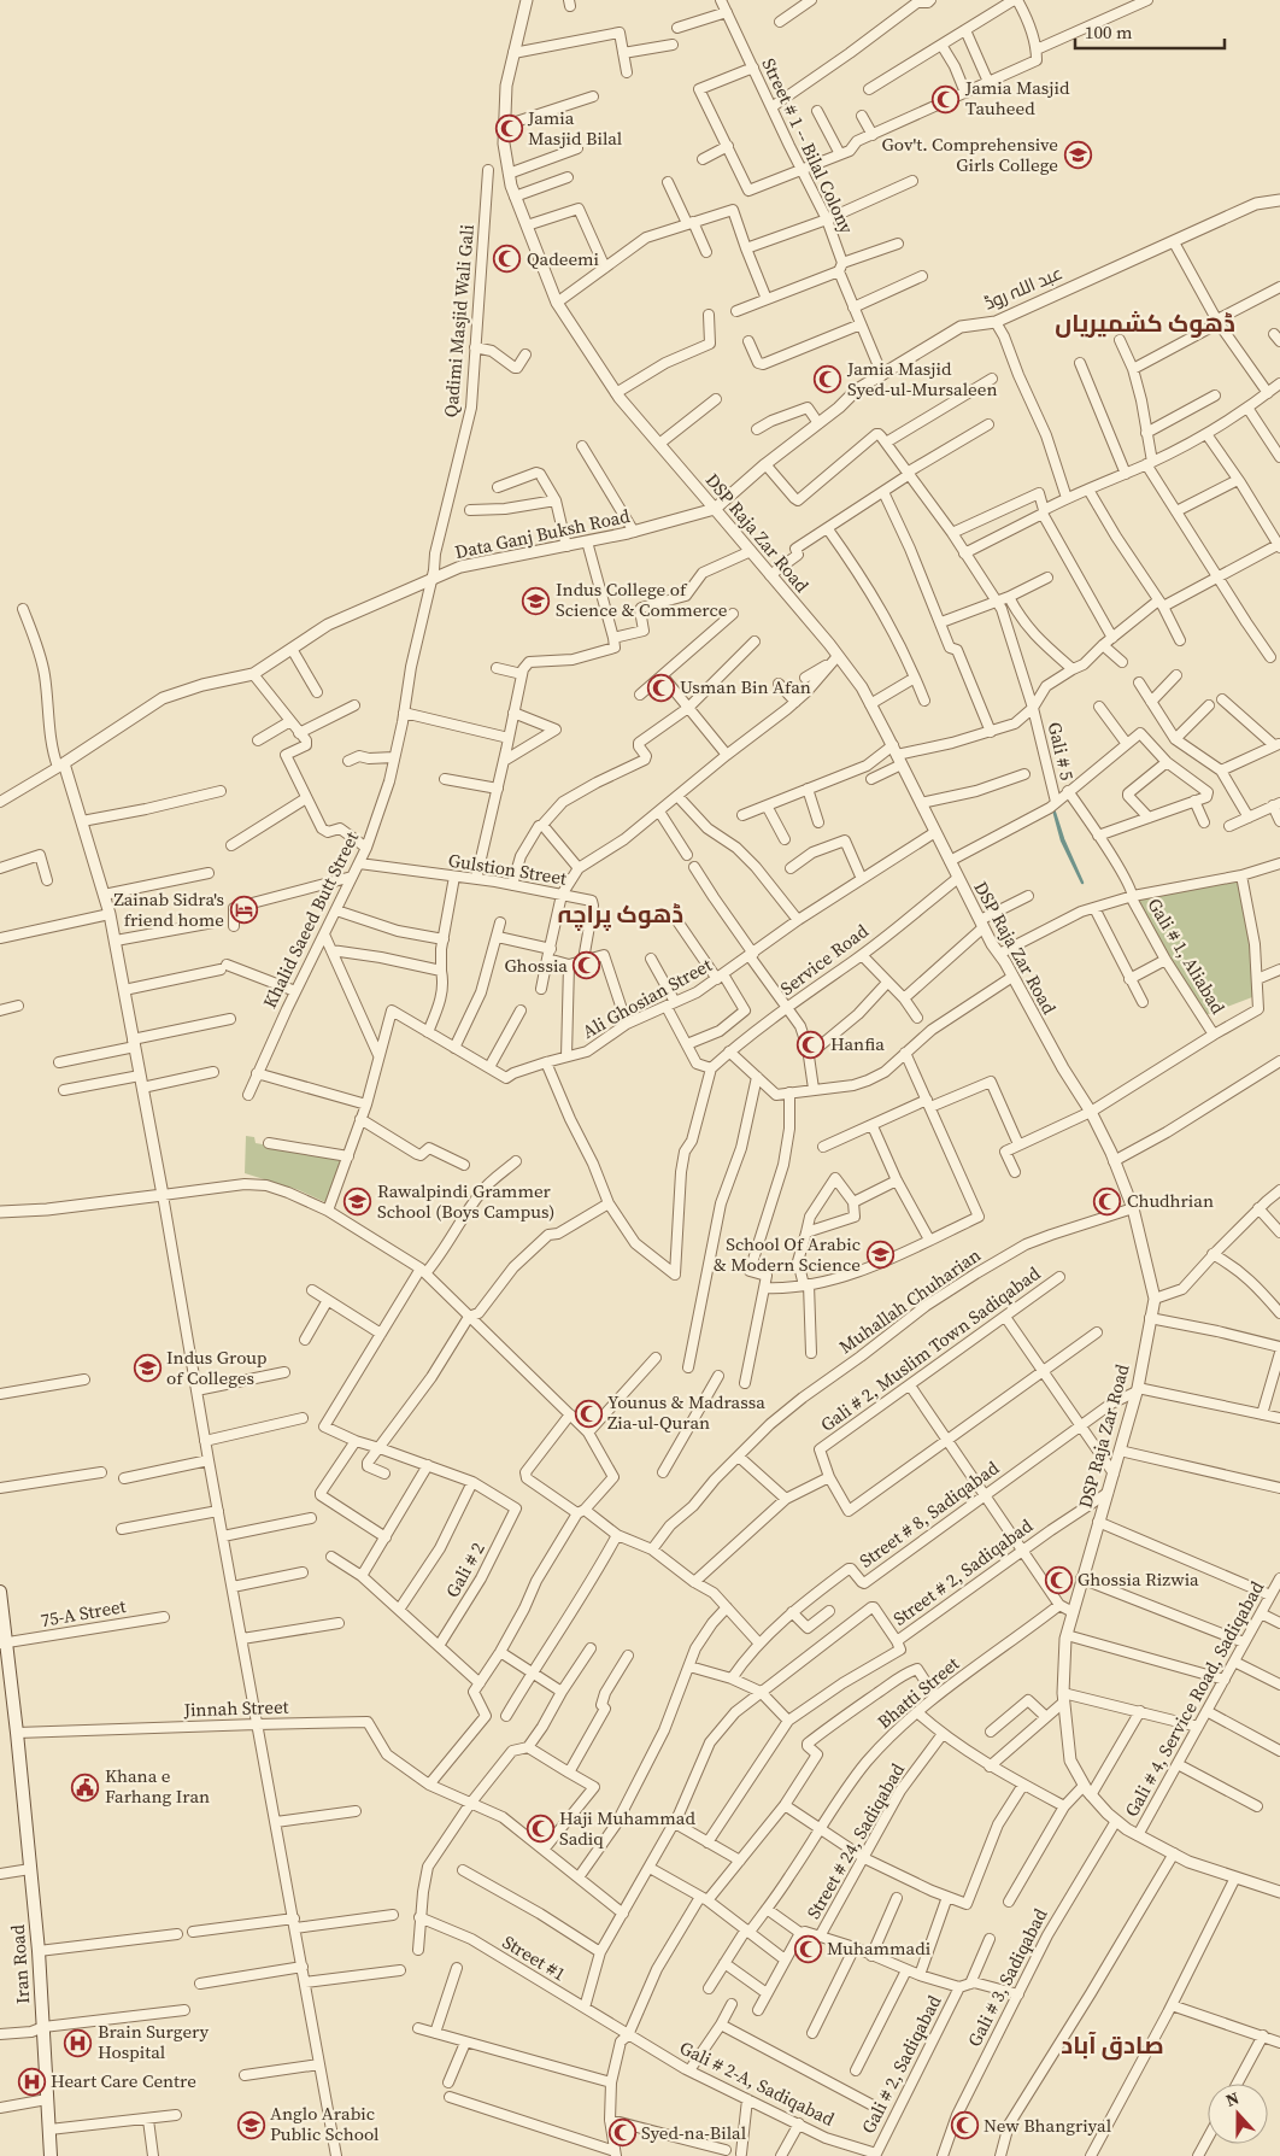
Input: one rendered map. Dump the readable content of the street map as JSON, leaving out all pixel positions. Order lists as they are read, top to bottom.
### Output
{
  "streets": {
    "main road": ["Iran Road"],
    "street": [
      "Street # 1 -- Bilal Colony",
      "عبد اللہ روڈ",
      "Qadimi Masjid Wali Gali",
      "DSP Raja Zar Road",
      "Data Ganj Buksh Road",
      "Gali # 5",
      "Gulstion Street",
      "Khalid Saeed Butt Street",
      "Gali # 1, Aliabad",
      "Service Road",
      "Ali Ghosian Street",
      "Muhallah Chuharian",
      "Gali # 2, Muslim Town Sadiqabad",
      "Street # 8, Sadiqabad",
      "Gali # 2",
      "Street # 2, Sadiqabad",
      "75-A Street",
      "Bhatti Street",
      "Gali # 4, Service Road, Sadiqabad",
      "Jinnah Street",
      "Street # 24, Sadiqabad",
      "Street #1",
      "Gali # 3, Sadiqabad",
      "Gali # 2, Sadiqabad",
      "Gali # 2-A, Sadiqabad"
    ]
  },
  "crossings": [
    ["Street # 1 -- Bilal Colony", "عبد اللہ روڈ"],
    ["عبد اللہ روڈ", "DSP Raja Zar Road"],
    ["عبد اللہ روڈ", "Data Ganj Buksh Road"],
    ["Qadimi Masjid Wali Gali", "Data Ganj Buksh Road"],
    ["Qadimi Masjid Wali Gali", "Khalid Saeed Butt Street"],
    ["DSP Raja Zar Road", "Data Ganj Buksh Road"],
    ["DSP Raja Zar Road", "Service Road"],
    ["DSP Raja Zar Road", "Ali Ghosian Street"],
    ["DSP Raja Zar Road", "Muhallah Chuharian"],
    ["DSP Raja Zar Road", "Street # 8, Sadiqabad"],
    ["DSP Raja Zar Road", "Street # 2, Sadiqabad"],
    ["DSP Raja Zar Road", "Gali # 4, Service Road, Sadiqabad"],
    ["DSP Raja Zar Road", "Gali # 3, Sadiqabad"],
    ["Data Ganj Buksh Road", "Khalid Saeed Butt Street"],
    ["Gulstion Street", "Khalid Saeed Butt Street"],
    ["75-A Street", "Iran Road"],
    ["Jinnah Street", "Iran Road"],
    ["Street #1", "Gali # 2-A, Sadiqabad"],
    ["Gali # 2, Sadiqabad", "Gali # 2-A, Sadiqabad"]
  ],
  "districts": ["ڈھوک کشمیریاں", "ڈھوک پراچہ", "صادق آباد"],
  "places": {
    "mosque": [
      "Jamia Masjid Tauheed",
      "Jamia Masjid Bilal",
      "Qadeemi",
      "Jamia Masjid Syed-ul-Mursaleen",
      "Usman Bin Afan",
      "Ghossia",
      "Hanfia",
      "Chudhrian",
      "Younus & Madrassa Zia-ul-Quran",
      "Ghossia Rizwia",
      "Haji Muhammad Sadiq",
      "Muhammadi",
      "New Bhangriyal",
      "Syed-na-Bilal"
    ],
    "school or university": [
      "Gov't. Comprehensive Girls College",
      "Indus College of Science & Commerce",
      "Rawalpindi Grammer School (Boys Campus)",
      "School Of Arabic & Modern Science",
      "Indus Group of Colleges",
      "Anglo Arabic Public School"
    ],
    "hotel": ["Zainab Sidra's friend home"],
    "public building": ["Khana e Farhang Iran"],
    "hospital": ["Brain Surgery Hospital", "Heart Care Centre"]
  },
  "scale_bar": "100 m",
  "north": "top"
}
